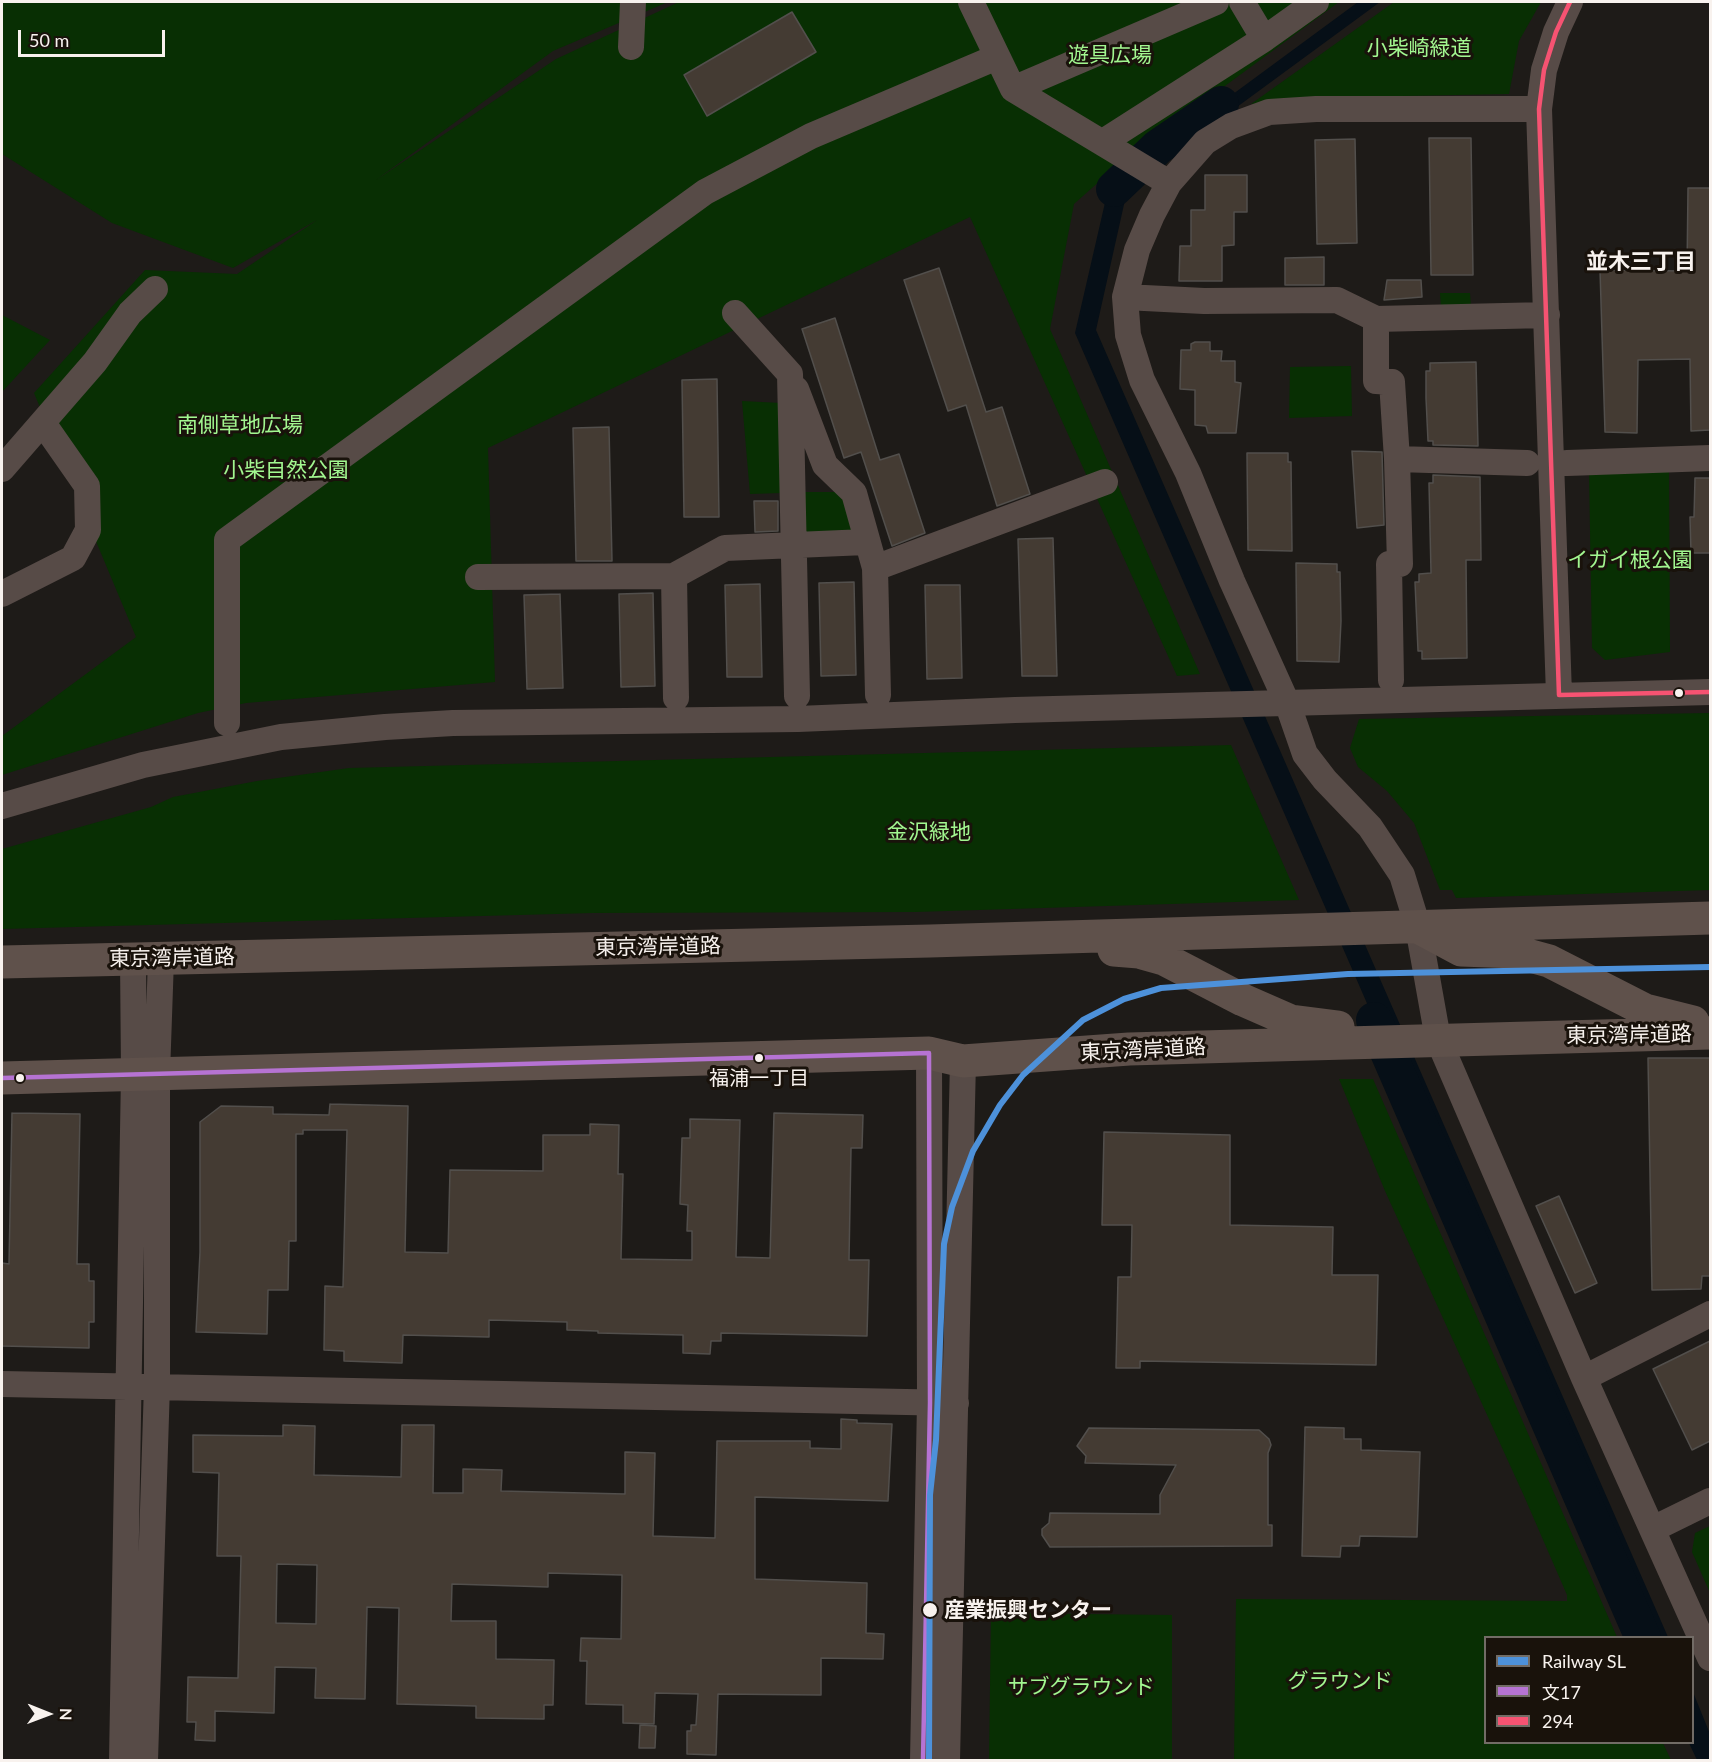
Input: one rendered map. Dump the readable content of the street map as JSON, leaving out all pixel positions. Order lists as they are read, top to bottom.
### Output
{
  "streets": {
    "highway": ["東京湾岸道路"]
  },
  "districts": ["並木三丁目"],
  "parks": [
    "小柴崎緑道",
    "遊具広場",
    "南側草地広場",
    "小柴自然公園",
    "イガイ根公園",
    "金沢緑地",
    "グラウンド",
    "サブグラウンド"
  ],
  "places": ["福浦一丁目", "産業振興センター"],
  "lines": ["transit line 294", "rail line SL", "transit line 文17"],
  "legend": ["Railway SL", "文17", "294"],
  "scale_bar": "50 m",
  "north": "right"
}
